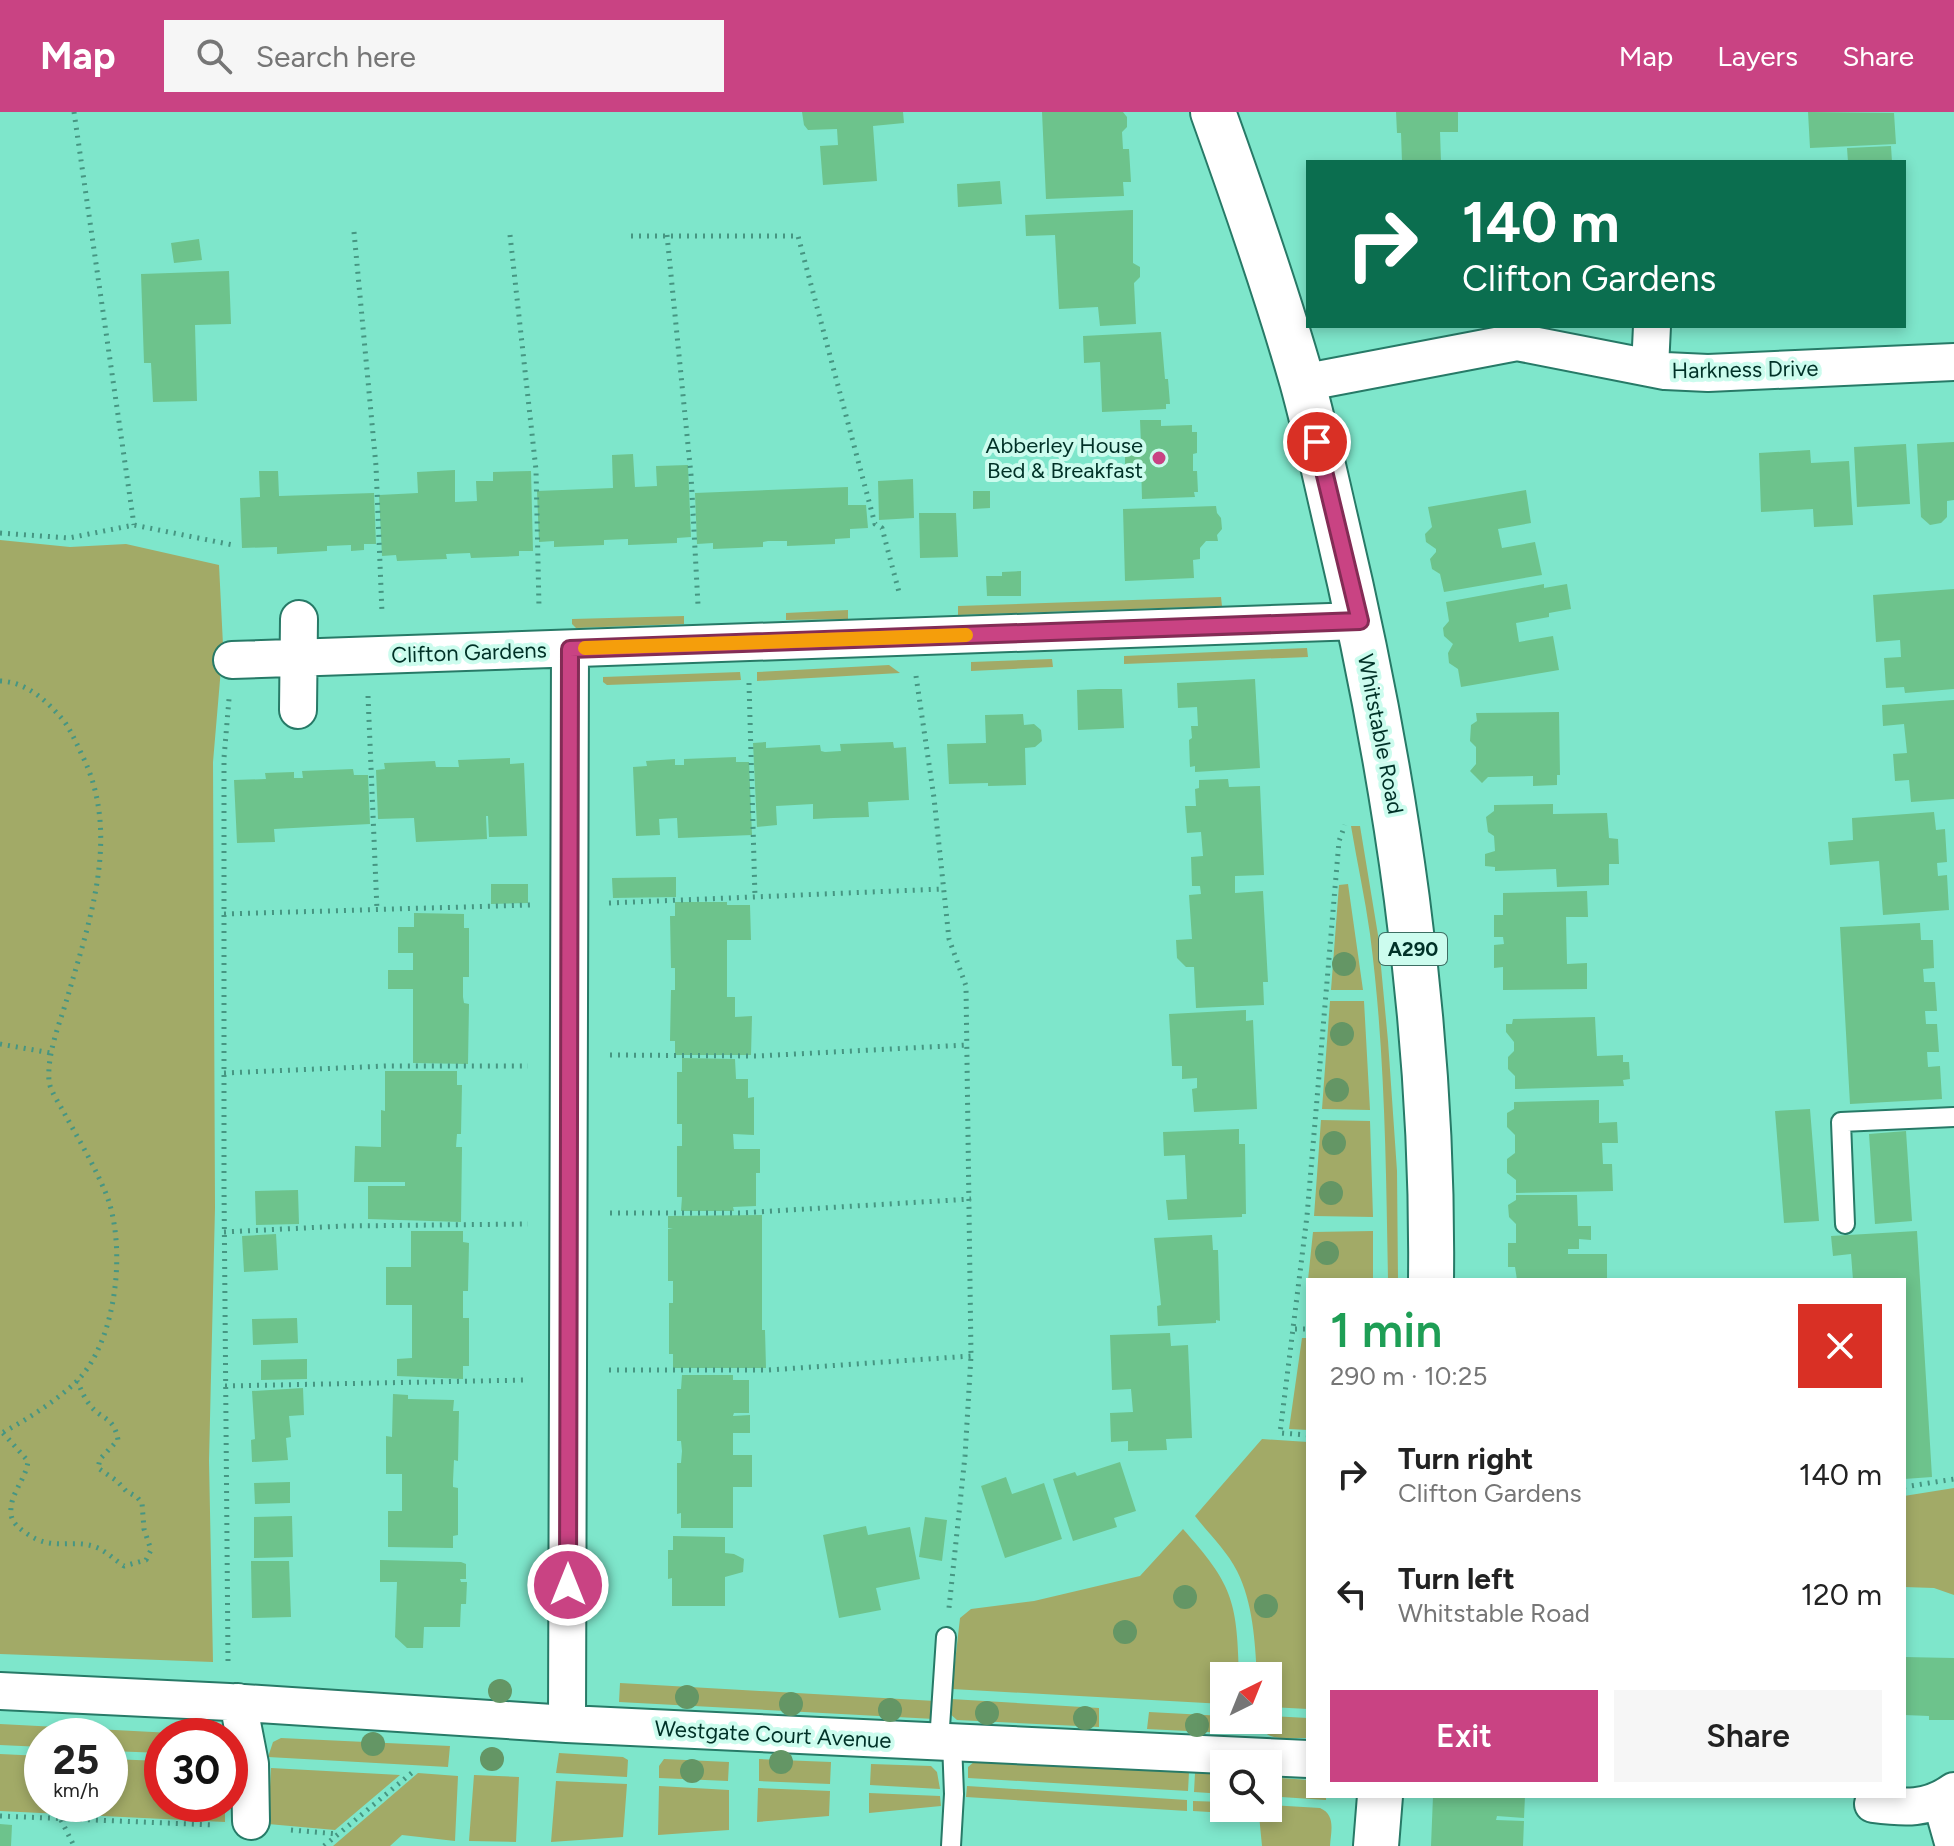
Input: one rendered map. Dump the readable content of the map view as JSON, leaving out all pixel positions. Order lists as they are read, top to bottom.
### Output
{
  "streets": {
    "main road": ["Whitstable Road", "A290"],
    "street": ["Harkness Drive", "Clifton Gardens", "Westgate Court Avenue"]
  },
  "crossings": [
    ["Harkness Drive", "Whitstable Road"],
    ["Clifton Gardens", "Whitstable Road"]
  ],
  "places": ["Abberley House Bed & Breakfast"],
  "north": "top right",
  "page": {
    "header": "Map",
    "search": "Search here",
    "nav": ["Map", "Layers", "Share"],
    "turn": ["140 m", "Clifton Gardens"],
    "heading": ["1 min", "290 m · 10:25"],
    "list": [
      {
        "name": "Turn right",
        "note": "Clifton Gardens",
        "value": "140 m"
      },
      {
        "name": "Turn left",
        "note": "Whitstable Road",
        "value": "120 m"
      }
    ],
    "buttons": ["Exit", "Share"],
    "speed": "25 km/h",
    "limit": "30"
  }
}
